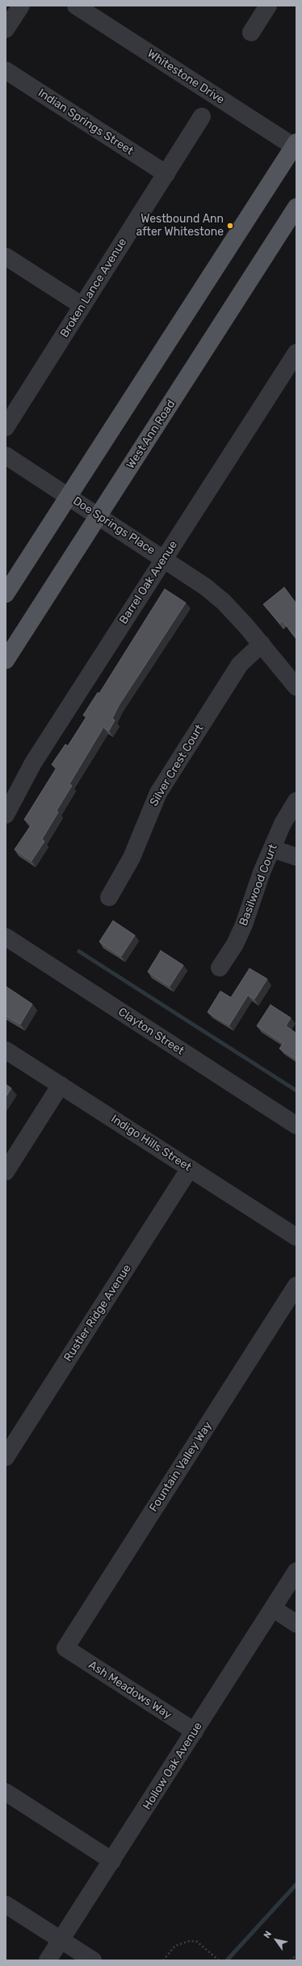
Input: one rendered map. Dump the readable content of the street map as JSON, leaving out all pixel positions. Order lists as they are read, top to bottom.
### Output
{
  "streets": {
    "main road": ["West Ann Road"],
    "street": [
      "Whitestone Drive",
      "Indian Springs Street",
      "Broken Lance Avenue",
      "Doe Springs Place",
      "Barrel Oak Avenue",
      "Silver Crest Court",
      "Basilwood Court",
      "Clayton Street",
      "Indigo Hills Street",
      "Rustler Ridge Avenue",
      "Fountain Valley Way",
      "Ash Meadows Way",
      "Hollow Oak Avenue"
    ]
  },
  "crossings": [
    ["Indian Springs Street", "Broken Lance Avenue"],
    ["West Ann Road", "Doe Springs Place"],
    ["Doe Springs Place", "Barrel Oak Avenue"],
    ["Doe Springs Place", "Silver Crest Court"],
    ["Indigo Hills Street", "Rustler Ridge Avenue"],
    ["Fountain Valley Way", "Ash Meadows Way"],
    ["Ash Meadows Way", "Hollow Oak Avenue"]
  ],
  "places": ["Westbound Ann after Whitestone"],
  "north": "top left"
}
